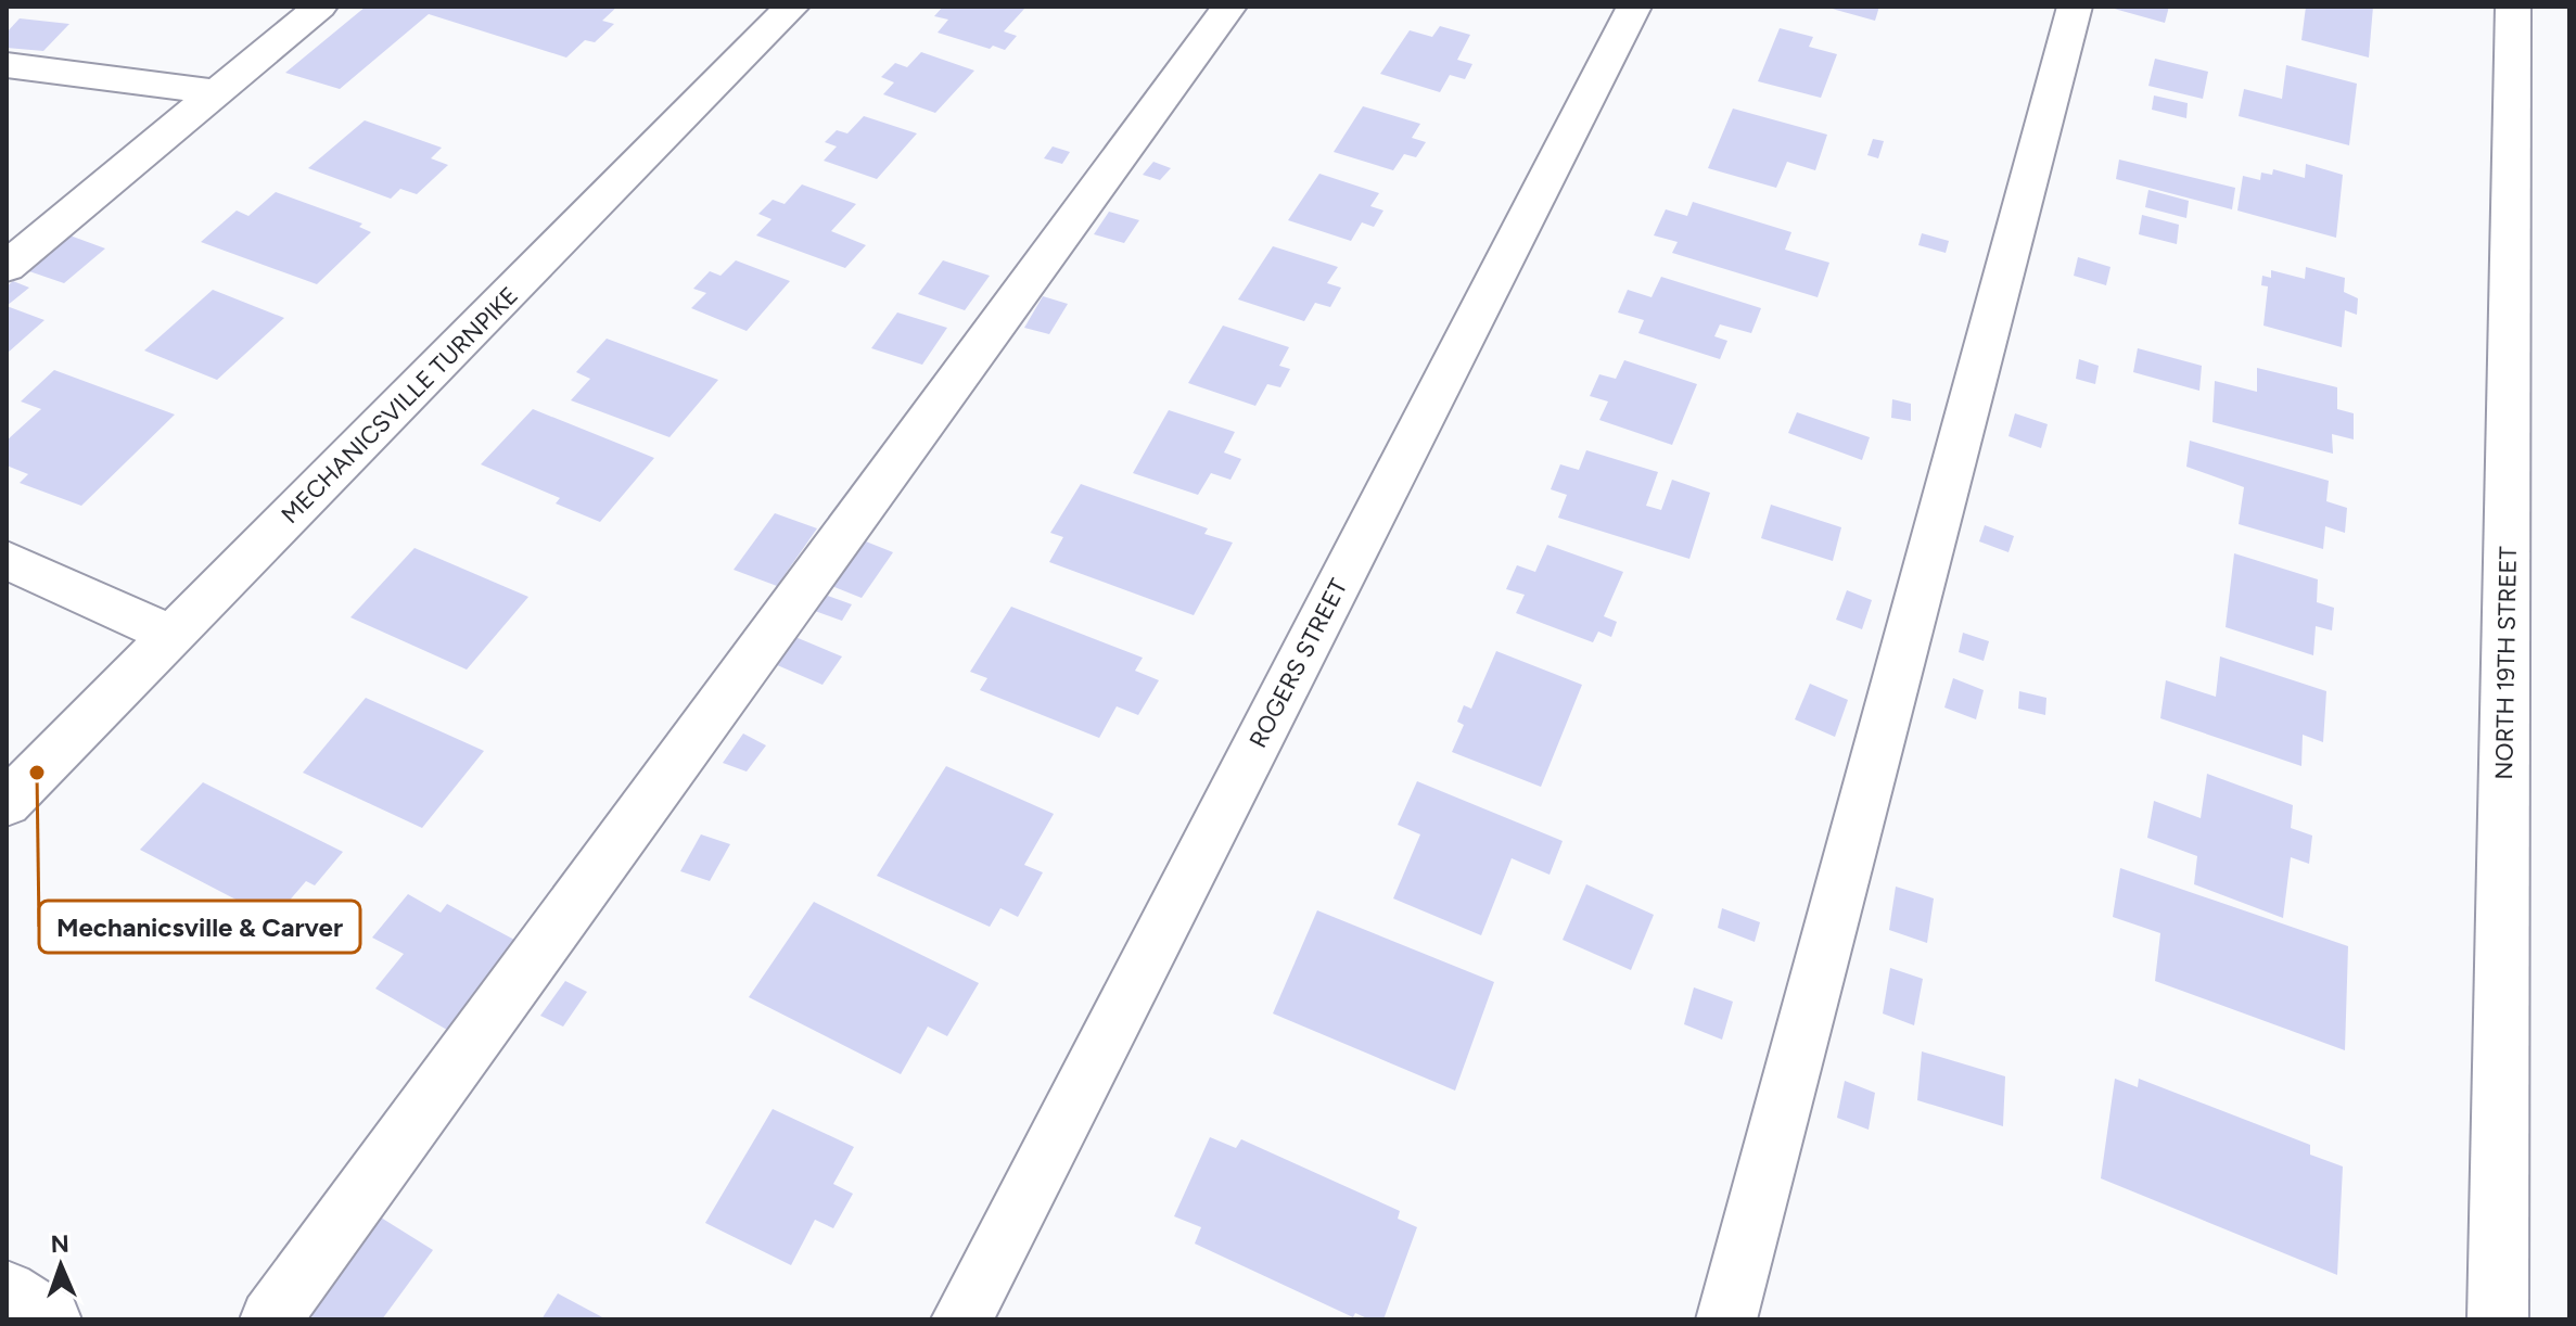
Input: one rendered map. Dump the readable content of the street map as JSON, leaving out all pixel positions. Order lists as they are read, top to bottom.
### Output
{
  "streets": {
    "street": ["MECHANICSVILLE TURNPIKE", "ROGERS STREET", "NORTH 19TH STREET"]
  },
  "places": ["Mechanicsville & Carver"],
  "north": "top"
}
